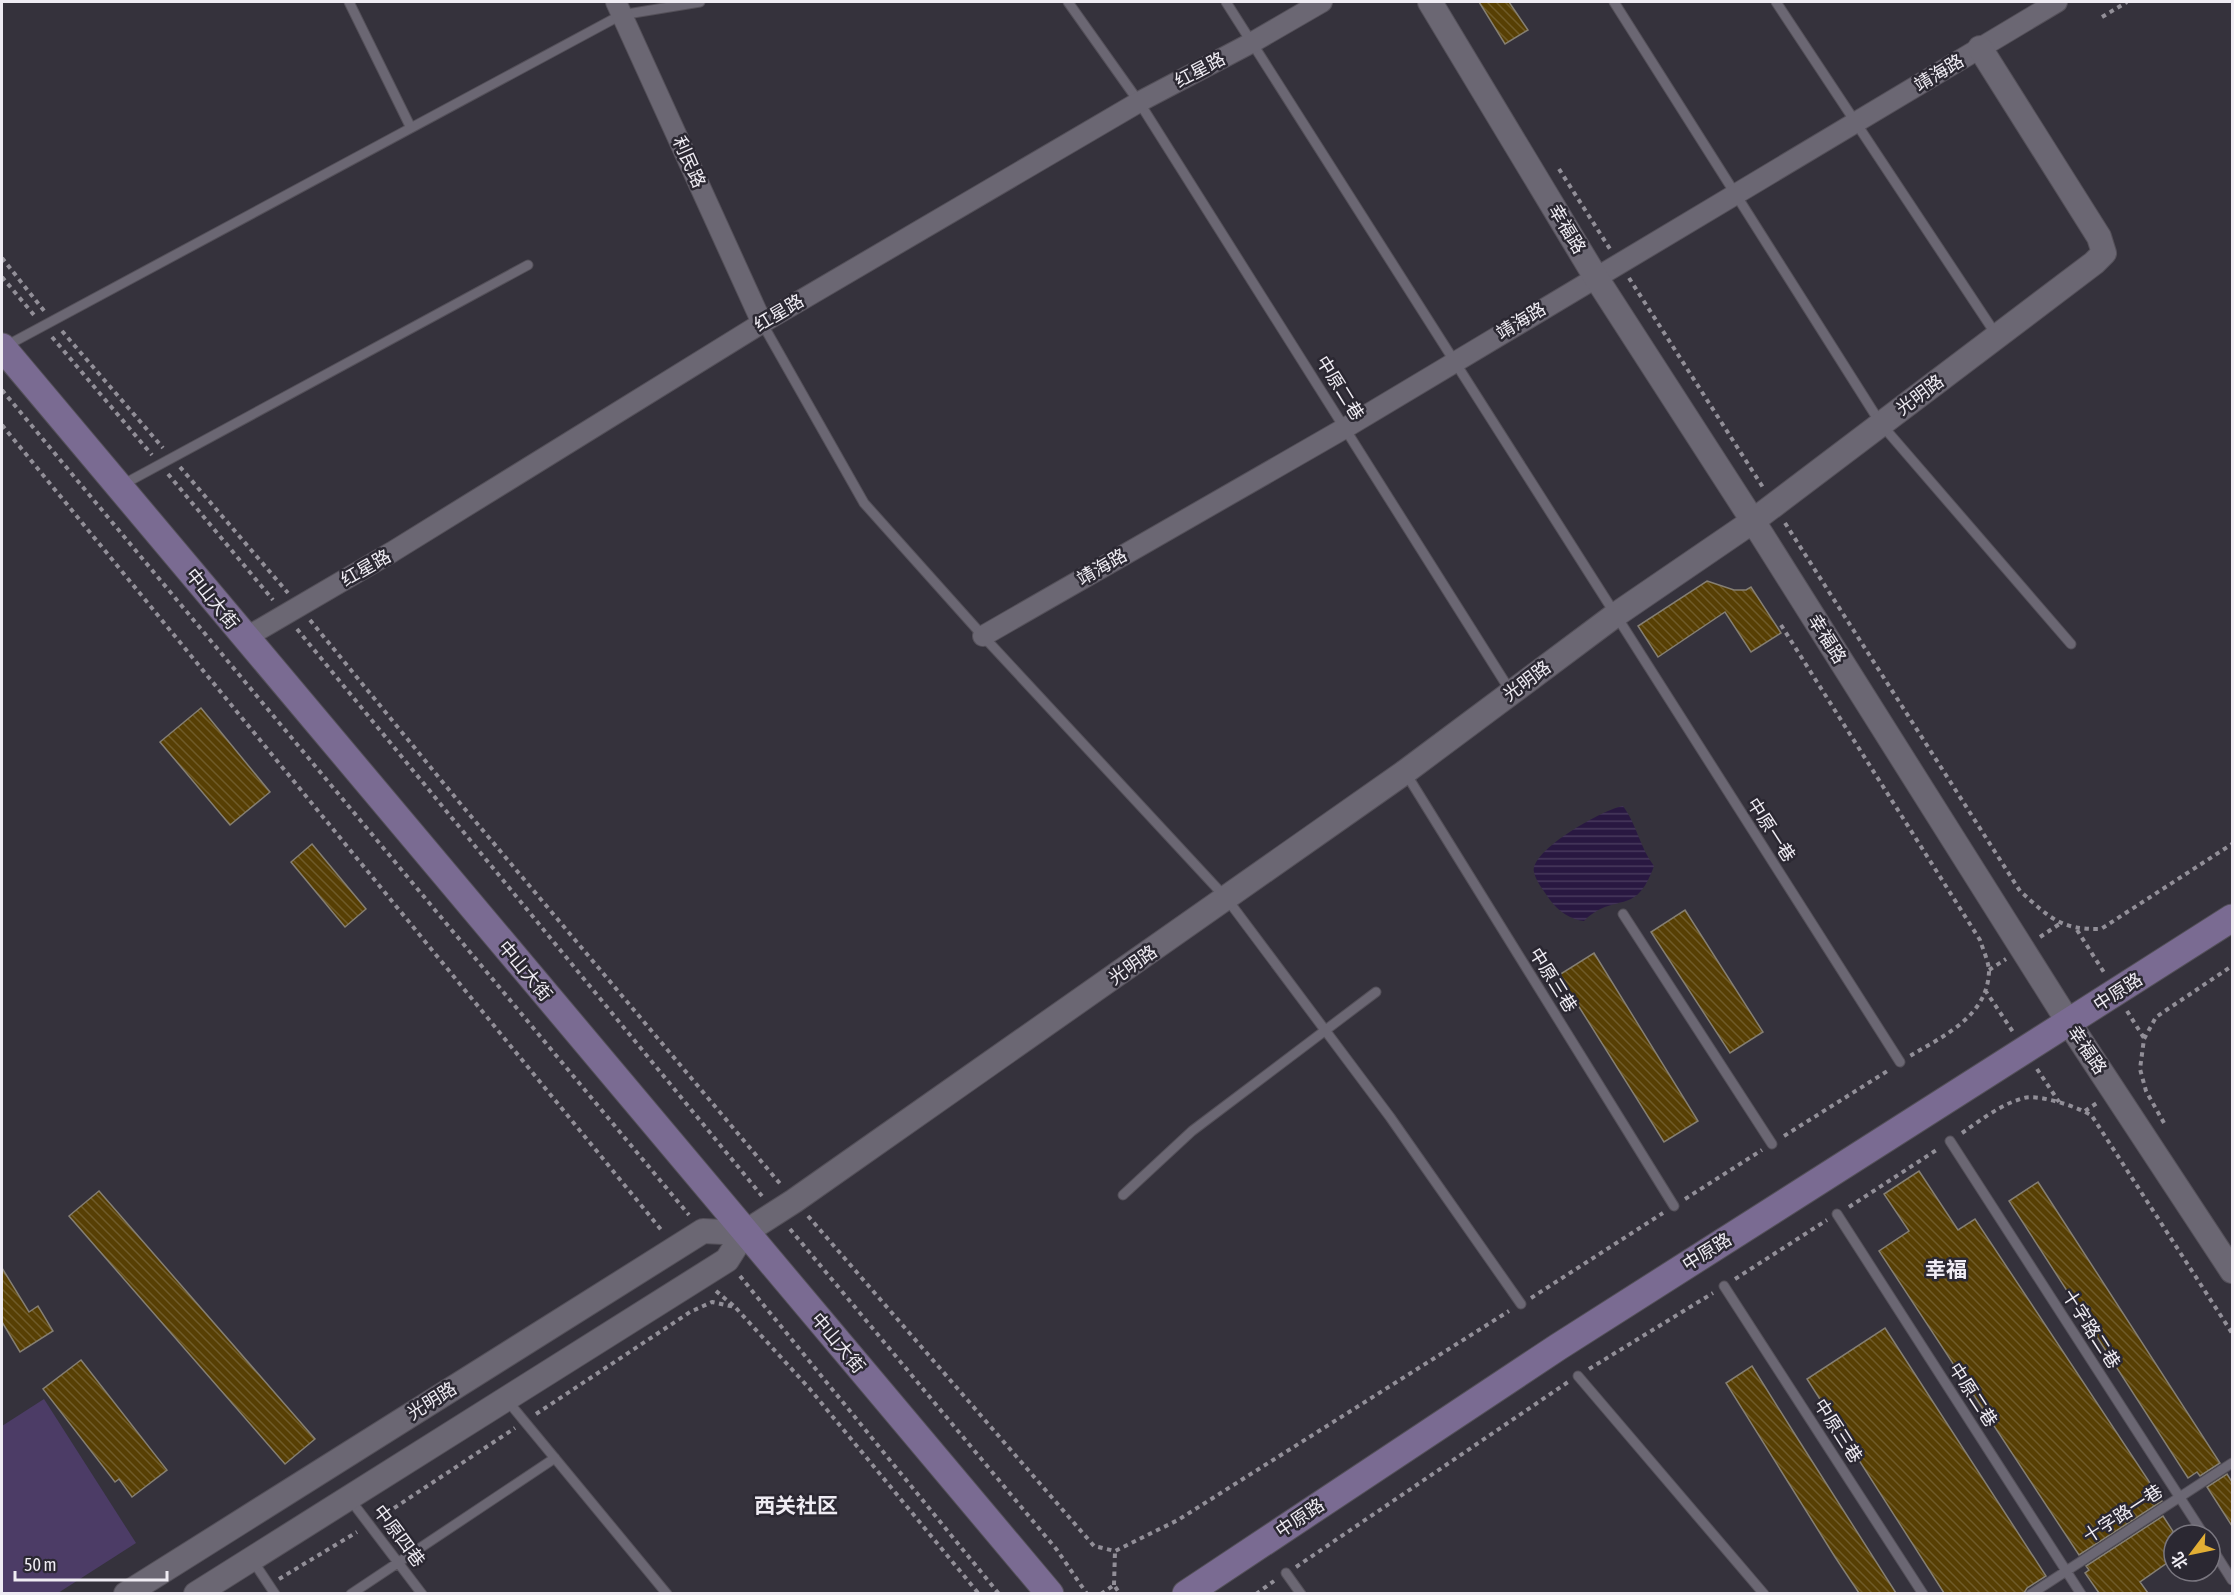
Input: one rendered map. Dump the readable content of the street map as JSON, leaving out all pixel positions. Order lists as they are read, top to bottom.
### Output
{
  "streets": {
    "main road": ["中山大街", "中原路"],
    "street": [
      "红星路",
      "靖海路",
      "利民路",
      "幸福路",
      "光明路"
    ],
    "lane": [
      "中原二巷",
      "中原一巷",
      "中原三巷",
      "十字路二巷",
      "十字路一巷",
      "中原四巷"
    ]
  },
  "crossings": [
    ["红星路", "利民路"],
    ["红星路", "中原二巷"],
    ["红星路", "中山大街"],
    ["红星路", "中原一巷"],
    ["靖海路", "幸福路"],
    ["靖海路", "中原二巷"],
    ["靖海路", "光明路"],
    ["靖海路", "中原一巷"],
    ["幸福路", "光明路"],
    ["幸福路", "中原路"],
    ["中原二巷", "光明路"],
    ["中原二巷", "十字路一巷"],
    ["光明路", "中山大街"],
    ["光明路", "中原一巷"],
    ["光明路", "中原三巷"],
    ["光明路", "中原四巷"],
    ["十字路二巷", "十字路一巷"]
  ],
  "districts": ["幸福", "西关社区"],
  "scale_bar": "50 m",
  "north": "bottom left"
}
